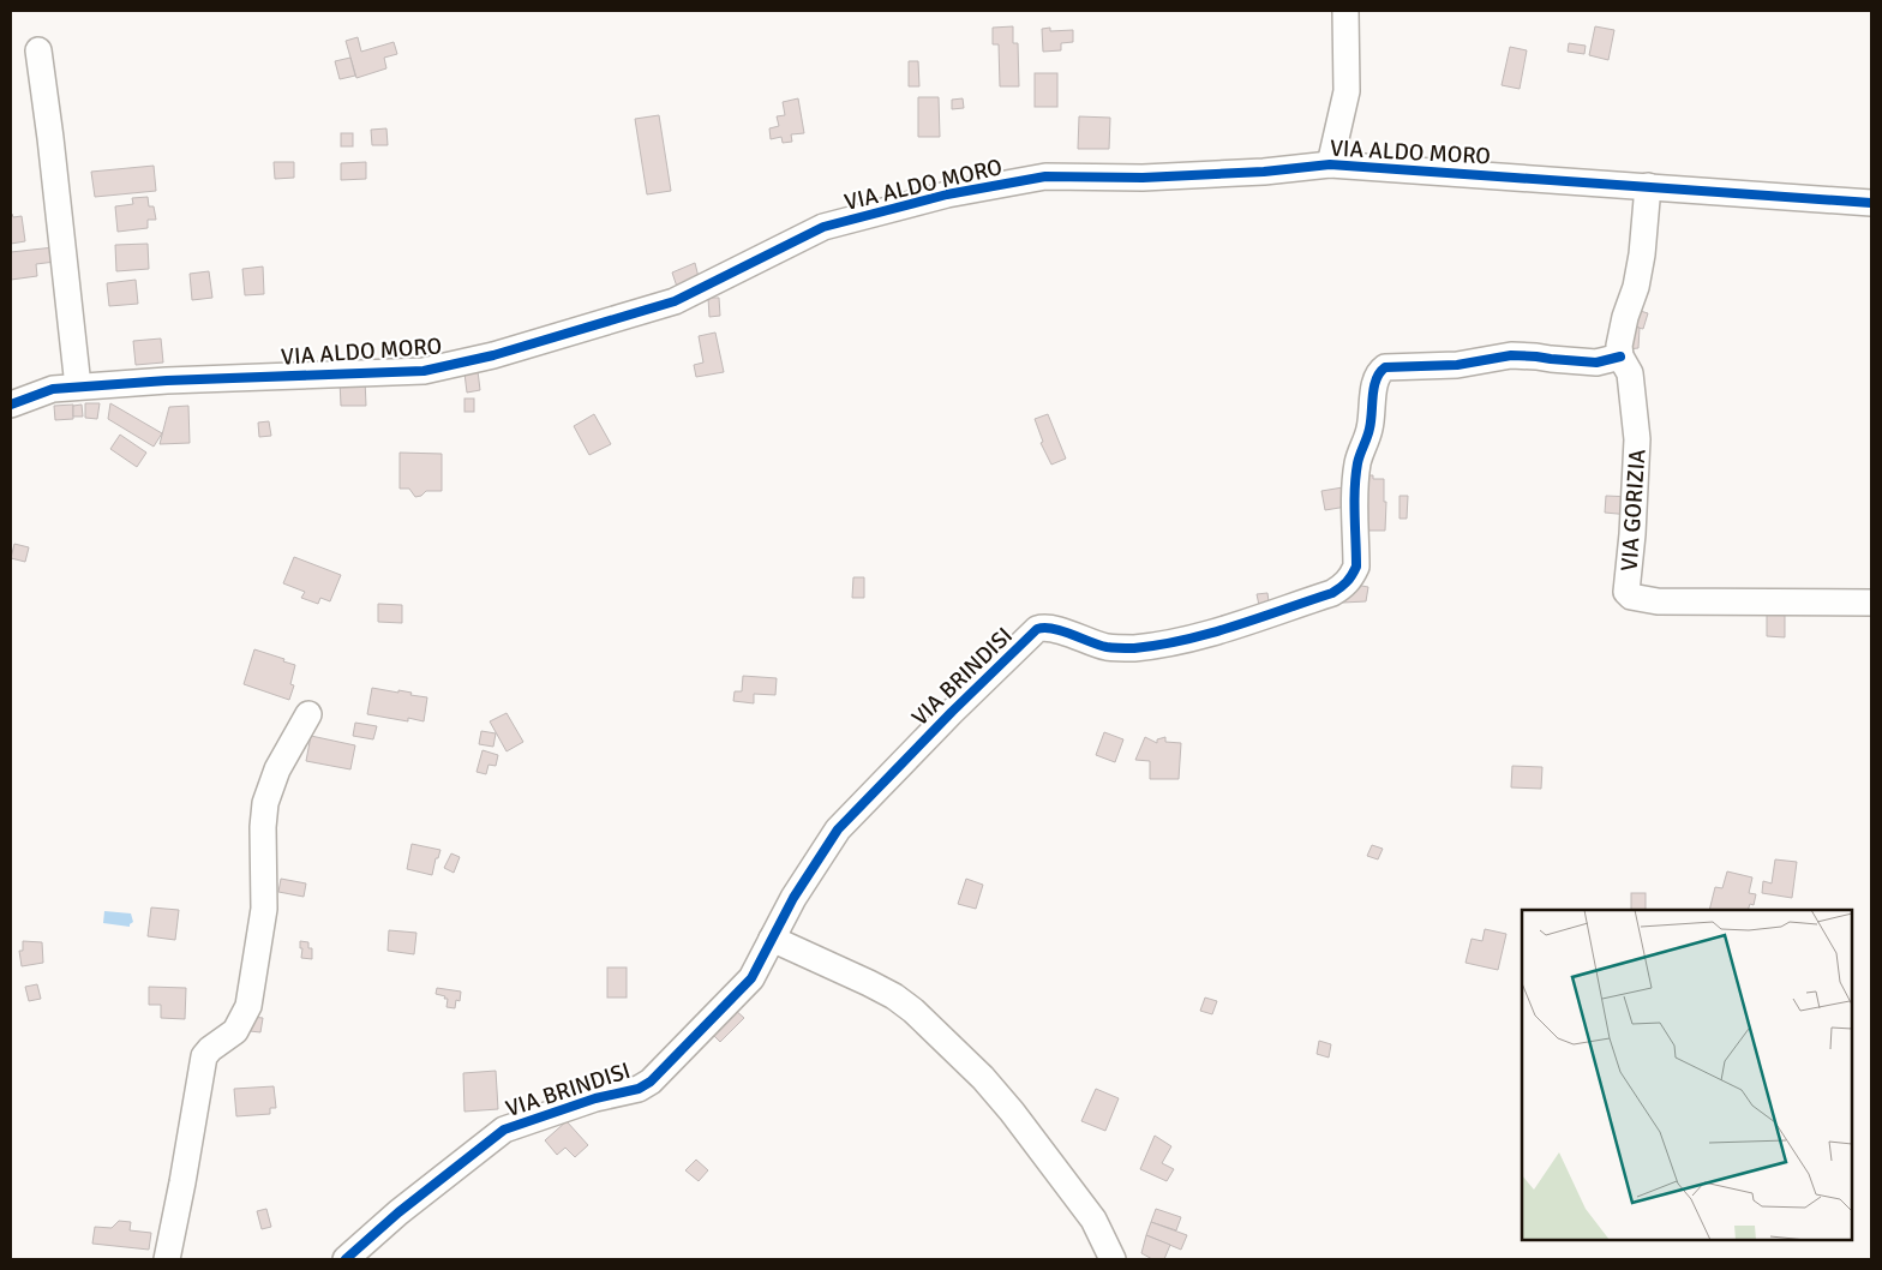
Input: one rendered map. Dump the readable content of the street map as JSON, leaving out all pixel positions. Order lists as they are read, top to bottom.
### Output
{
  "streets": {
    "street": ["VIA ALDO MORO", "VIA GORIZIA", "VIA BRINDISI"]
  },
  "crossings": [
    ["VIA ALDO MORO", "VIA GORIZIA"],
    ["VIA GORIZIA", "VIA BRINDISI"]
  ]
}
